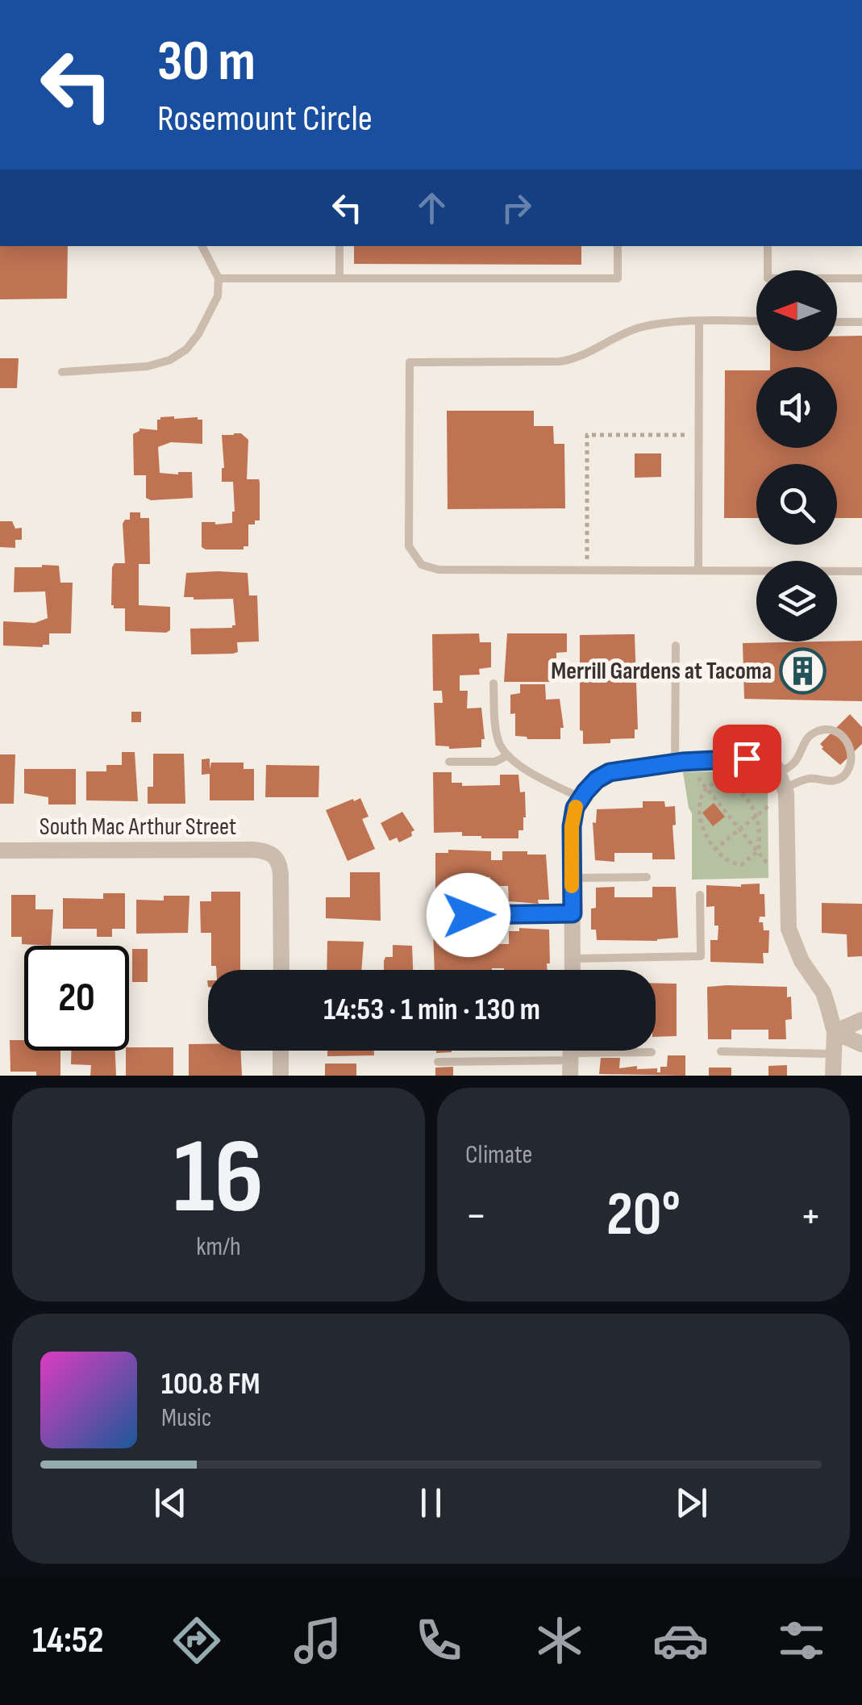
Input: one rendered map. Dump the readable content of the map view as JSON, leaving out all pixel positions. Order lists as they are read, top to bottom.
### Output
{
  "streets": {
    "street": ["South Mac Arthur Street"]
  },
  "places": {
    "building": ["Merrill Gardens at Tacoma"]
  },
  "north": "left",
  "page": {
    "turn": ["30 m", "Rosemount Circle"],
    "limit": "20",
    "trip": "14:53 · 1 min · 130 m",
    "tile": [
      ["16", "km/h"],
      "Climate"
    ],
    "heat": ["−", "20°", "+"],
    "song": ["100.8 FM", "Music"],
    "tabs": "14:52"
  }
}
